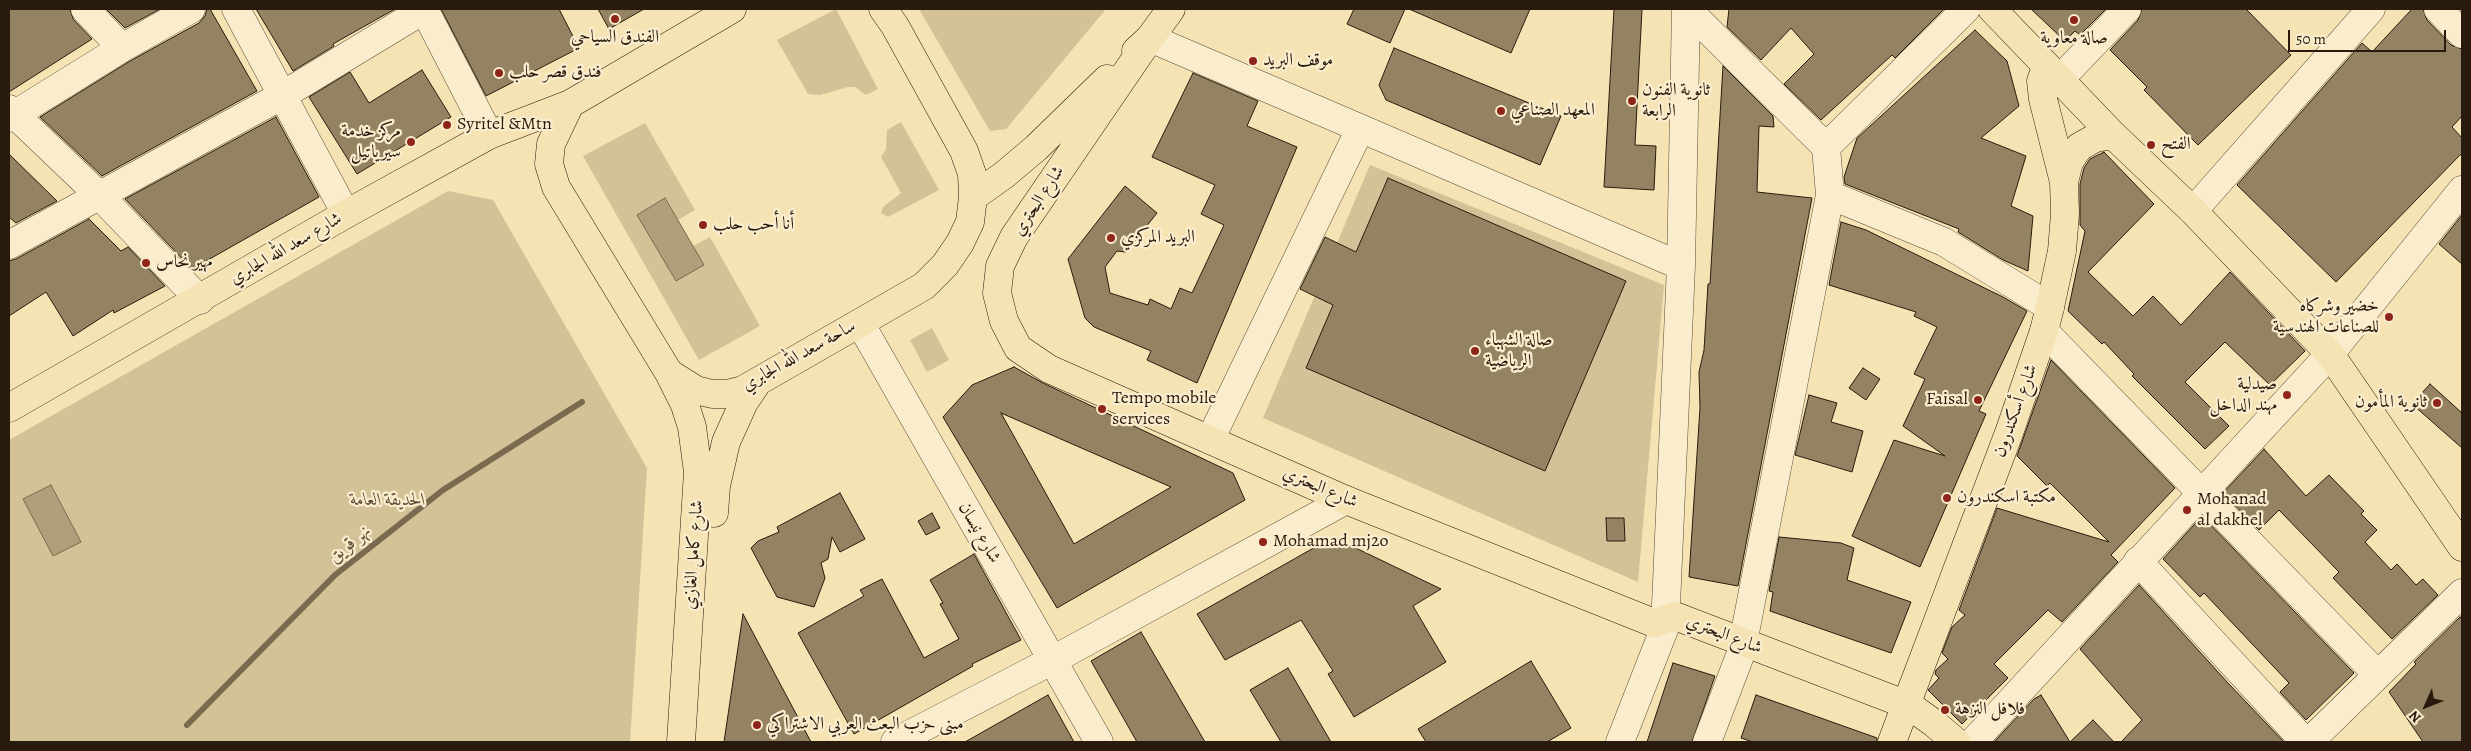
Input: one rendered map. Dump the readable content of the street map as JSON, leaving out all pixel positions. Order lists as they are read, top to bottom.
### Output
{
  "streets": {
    "main road": [
      "شارع البحتري",
      "شارع سعد الله الجابري",
      "ساحة سعد الله الجابري",
      "شارع أسكندرون",
      "شارع كامل الغازي"
    ],
    "street": ["شارع نيسان"]
  },
  "crossings": [
    ["شارع البحتري", "شارع أسكندرون"],
    ["شارع سعد الله الجابري", "ساحة سعد الله الجابري"],
    ["ساحة سعد الله الجابري", "شارع نيسان"],
    ["ساحة سعد الله الجابري", "شارع كامل الغازي"]
  ],
  "water": ["نهر قويق"],
  "parks": ["الحديقة العامة"],
  "places": [
    "الفندق السياحي",
    "صالة معاوية",
    "موقف البريد",
    "فندق قصر حلب",
    "ثانوية الفنون الرابعة",
    "المعهد الصناعي",
    "Syritel &Mtn",
    "مركز خدمة سيرياتيل",
    "الفتح",
    "أنا أحب حلب",
    "البريد المركزي",
    "مهير نحاس",
    "خضير وشركاه للصناعات الهندسية",
    "صالة الشهباء الرياضية",
    "صيدلية مهند الداخل",
    "Faisal",
    "ثانوية المأمون",
    "Tempo mobile services",
    "مكتبة اسكندرون",
    "Mohanad al dakhel",
    "Mohamad mj2o",
    "فلافل النزهة",
    "مبنى حزب البعث العربي الاشتراكي"
  ],
  "scale_bar": "50 m",
  "north": "bottom left"
}
